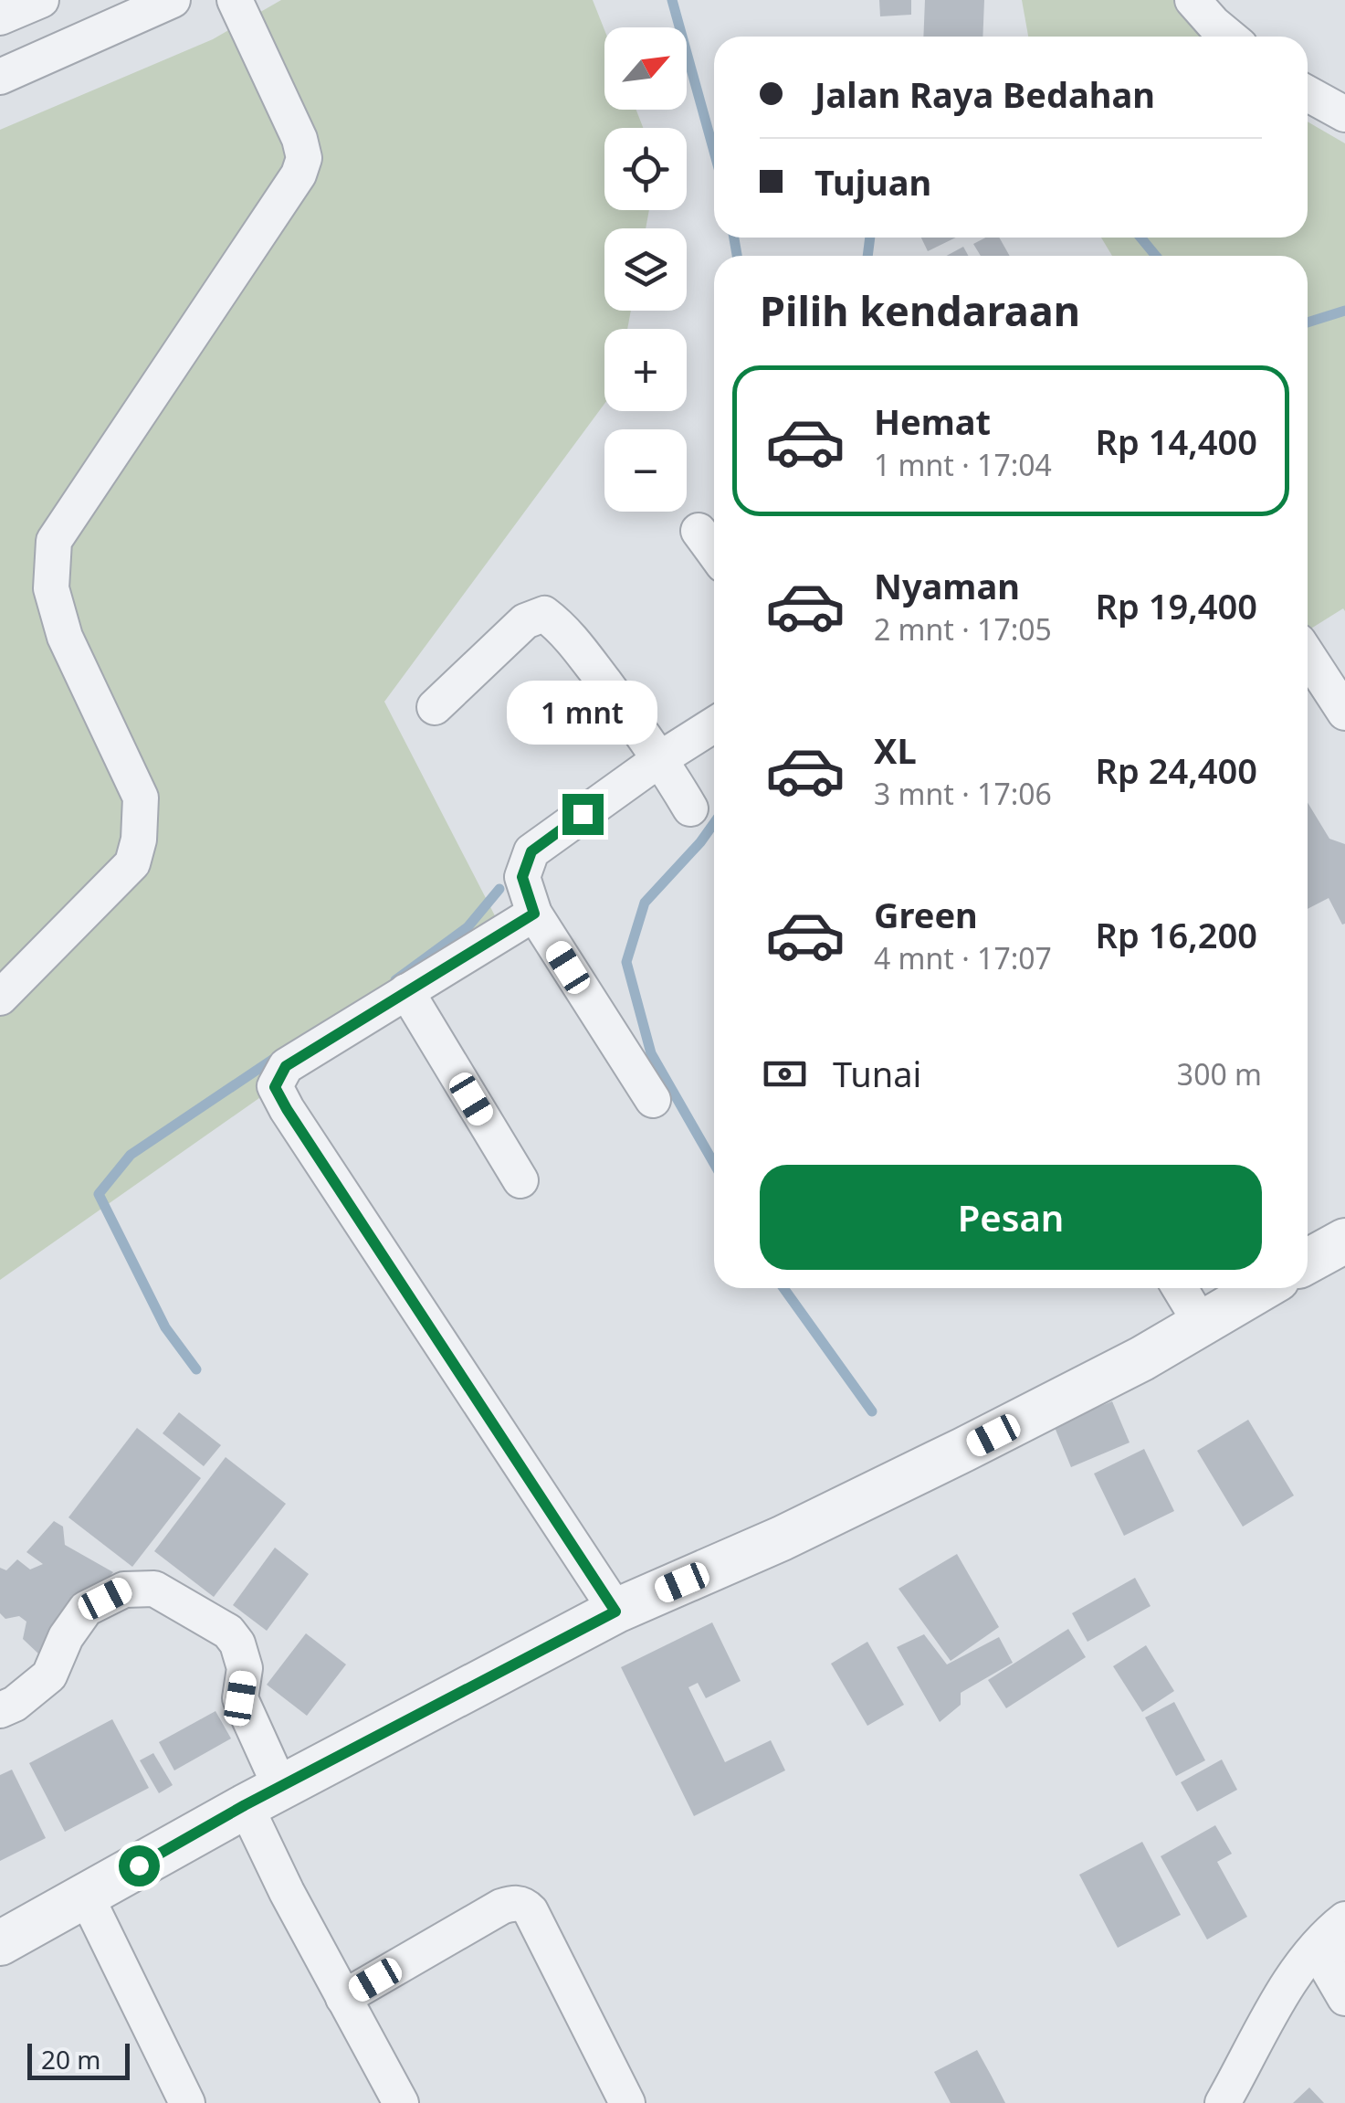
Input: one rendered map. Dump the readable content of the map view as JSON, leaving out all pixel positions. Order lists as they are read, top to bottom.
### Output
{
  "scale_bar": "20 m",
  "north": "top right",
  "page": {
    "map_buttons": ["+", "−"],
    "banner": ["Jalan Raya Bedahan", "Tujuan"],
    "heading": "Pilih kendaraan",
    "list": [
      {
        "name": "Hemat",
        "note": "1 mnt · 17:04",
        "value": "Rp 14,400"
      },
      {
        "name": "Nyaman",
        "note": "2 mnt · 17:05",
        "value": "Rp 19,400"
      },
      {
        "name": "XL",
        "note": "3 mnt · 17:06",
        "value": "Rp 24,400"
      },
      {
        "name": "Green",
        "note": "4 mnt · 17:07",
        "value": "Rp 16,200"
      }
    ],
    "bubble": "1 mnt",
    "pay": ["Tunai", "300 m"],
    "buttons": "Pesan",
    "scale": "20 m"
  }
}
